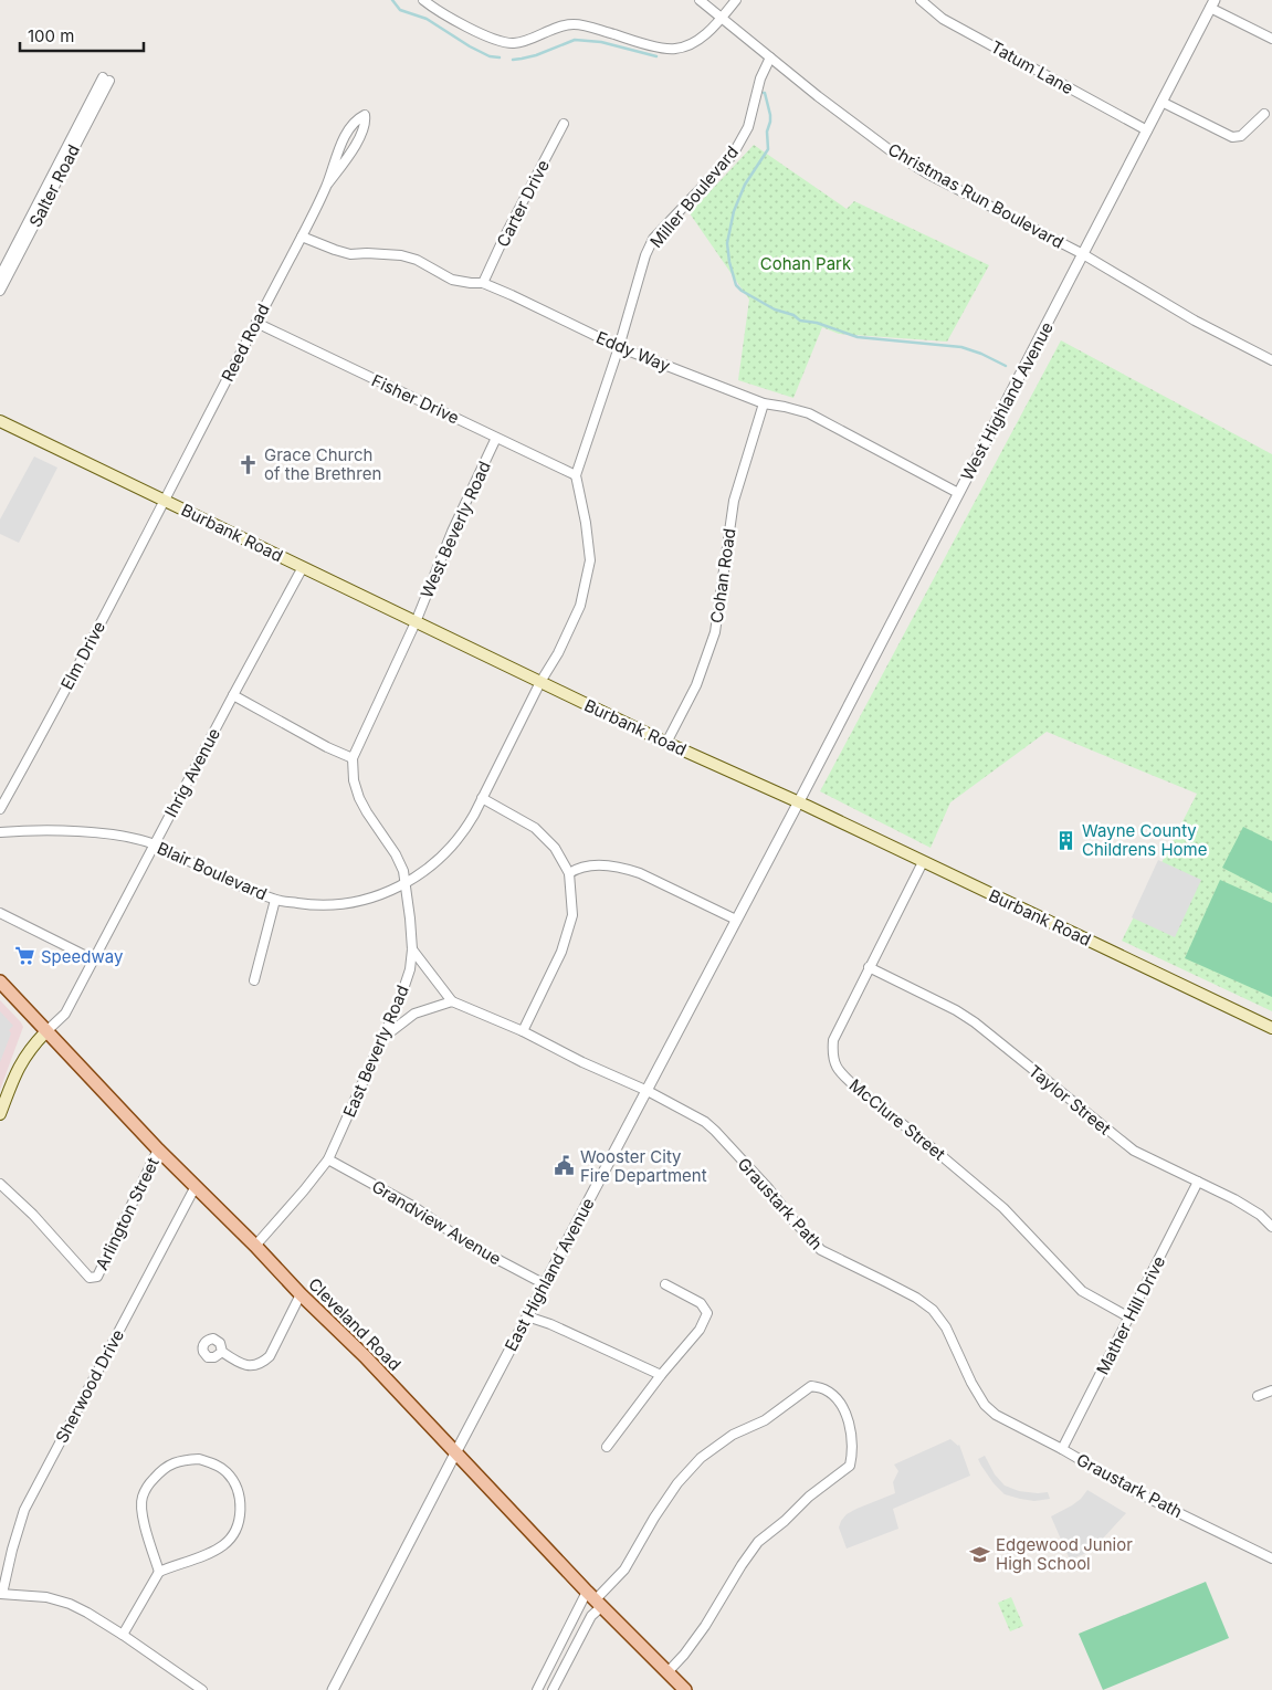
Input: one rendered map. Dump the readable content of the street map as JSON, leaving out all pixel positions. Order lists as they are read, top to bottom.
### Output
{
  "streets": {
    "main road": ["Burbank Road", "Cleveland Road"],
    "street": [
      "Tatum Lane",
      "Salter Road",
      "Christmas Run Boulevard",
      "Miller Boulevard",
      "Carter Drive",
      "Reed Road",
      "Eddy Way",
      "Fisher Drive",
      "West Highland Avenue",
      "West Beverly Road",
      "Cohan Road",
      "Elm Drive",
      "Ihrig Avenue",
      "Blair Boulevard",
      "East Beverly Road",
      "Taylor Street",
      "McClure Street",
      "Graustark Path",
      "Arlington Street",
      "Grandview Avenue",
      "East Highland Avenue",
      "Mather Hill Drive",
      "Sherwood Drive"
    ]
  },
  "crossings": [
    ["Tatum Lane", "West Highland Avenue"],
    ["Christmas Run Boulevard", "Miller Boulevard"],
    ["Christmas Run Boulevard", "West Highland Avenue"],
    ["Miller Boulevard", "Eddy Way"],
    ["Miller Boulevard", "Fisher Drive"],
    ["Carter Drive", "Eddy Way"],
    ["Reed Road", "Eddy Way"],
    ["Reed Road", "Fisher Drive"],
    ["Reed Road", "Burbank Road"],
    ["Reed Road", "Elm Drive"],
    ["Eddy Way", "West Highland Avenue"],
    ["Eddy Way", "Cohan Road"],
    ["Fisher Drive", "West Beverly Road"],
    ["West Highland Avenue", "Burbank Road"],
    ["West Highland Avenue", "East Highland Avenue"],
    ["West Beverly Road", "Burbank Road"],
    ["Burbank Road", "Cohan Road"],
    ["Burbank Road", "Elm Drive"],
    ["Burbank Road", "Ihrig Avenue"],
    ["Burbank Road", "Blair Boulevard"],
    ["Burbank Road", "McClure Street"],
    ["Burbank Road", "East Highland Avenue"],
    ["Ihrig Avenue", "Blair Boulevard"],
    ["Ihrig Avenue", "Cleveland Road"],
    ["Blair Boulevard", "East Beverly Road"],
    ["East Beverly Road", "Graustark Path"],
    ["East Beverly Road", "Grandview Avenue"],
    ["East Beverly Road", "Cleveland Road"],
    ["Taylor Street", "McClure Street"],
    ["Taylor Street", "Mather Hill Drive"],
    ["McClure Street", "Mather Hill Drive"],
    ["Graustark Path", "East Highland Avenue"],
    ["Graustark Path", "Mather Hill Drive"],
    ["Arlington Street", "Cleveland Road"],
    ["Grandview Avenue", "East Highland Avenue"],
    ["East Highland Avenue", "Cleveland Road"],
    ["Cleveland Road", "Sherwood Drive"]
  ],
  "parks": ["Cohan Park"],
  "places": {
    "church": ["Grace Church of the Brethren"],
    "building": ["Wayne County Childrens Home"],
    "supermarket": ["Speedway"],
    "public building": ["Wooster City Fire Department"],
    "school or university": ["Edgewood Junior High School"]
  },
  "scale_bar": "100 m"
}
